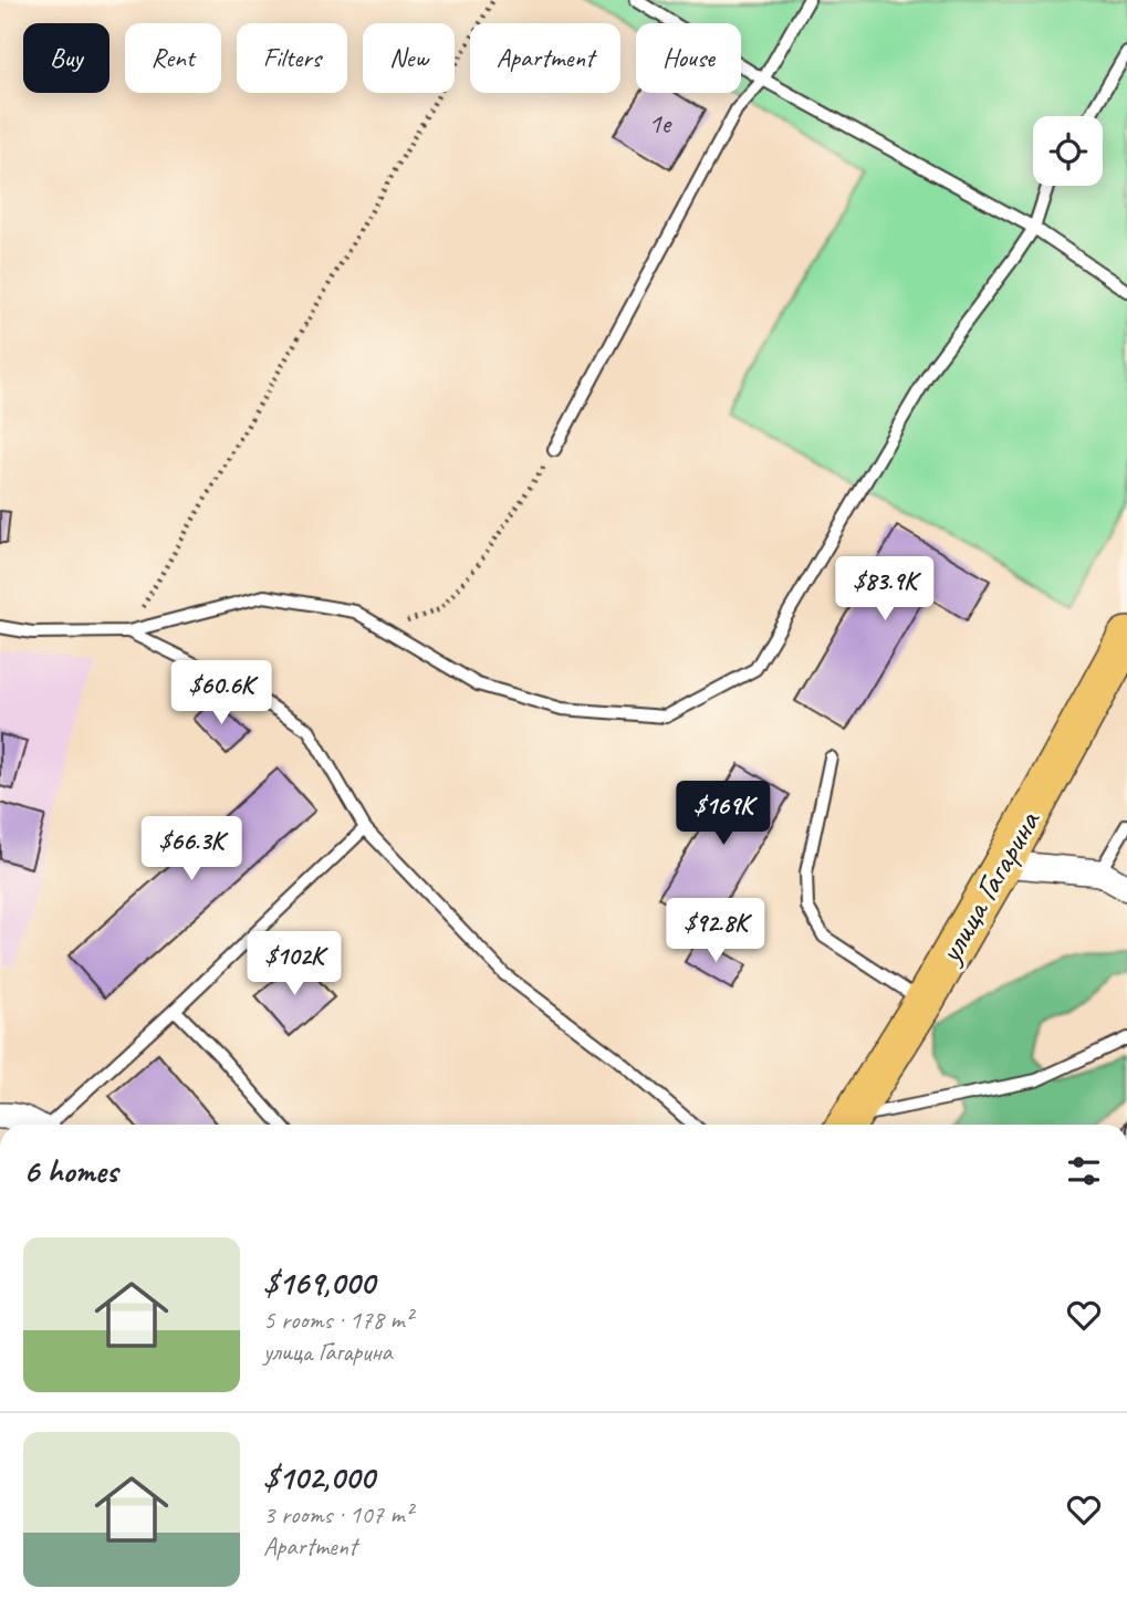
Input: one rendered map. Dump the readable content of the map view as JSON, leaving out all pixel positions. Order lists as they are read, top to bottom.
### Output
{
  "streets": {
    "main road": ["улица Гагарина"]
  },
  "house_numbers": ["1е"],
  "page": {
    "chip": [
      "Buy",
      "Rent",
      "Filters",
      "New",
      "Apartment",
      "House"
    ],
    "price": [
      "$83.9K",
      "$60.6K",
      "$169K",
      "$66.3K",
      "$92.8K",
      "$102K"
    ],
    "heading": "6 homes",
    "list": [
      {
        "name": "$169,000",
        "note": "5 rooms · 178 m² · улица Гагарина"
      },
      {
        "name": "$102,000",
        "note": "3 rooms · 107 m² · Apartment"
      }
    ]
  }
}
